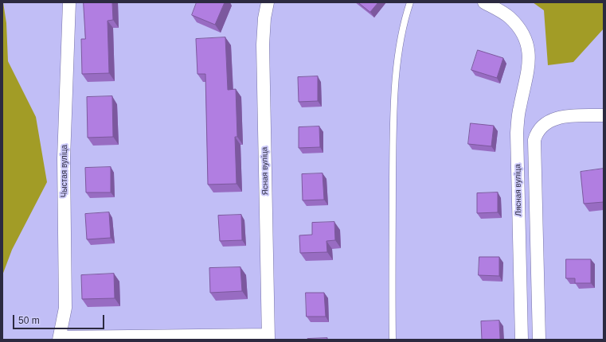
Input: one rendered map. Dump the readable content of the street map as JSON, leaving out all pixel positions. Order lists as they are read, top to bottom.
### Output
{
  "streets": {
    "street": ["Чыстая вуліца", "Ясная вуліца", "Лясная вуліца"]
  },
  "scale_bar": "50 m"
}
